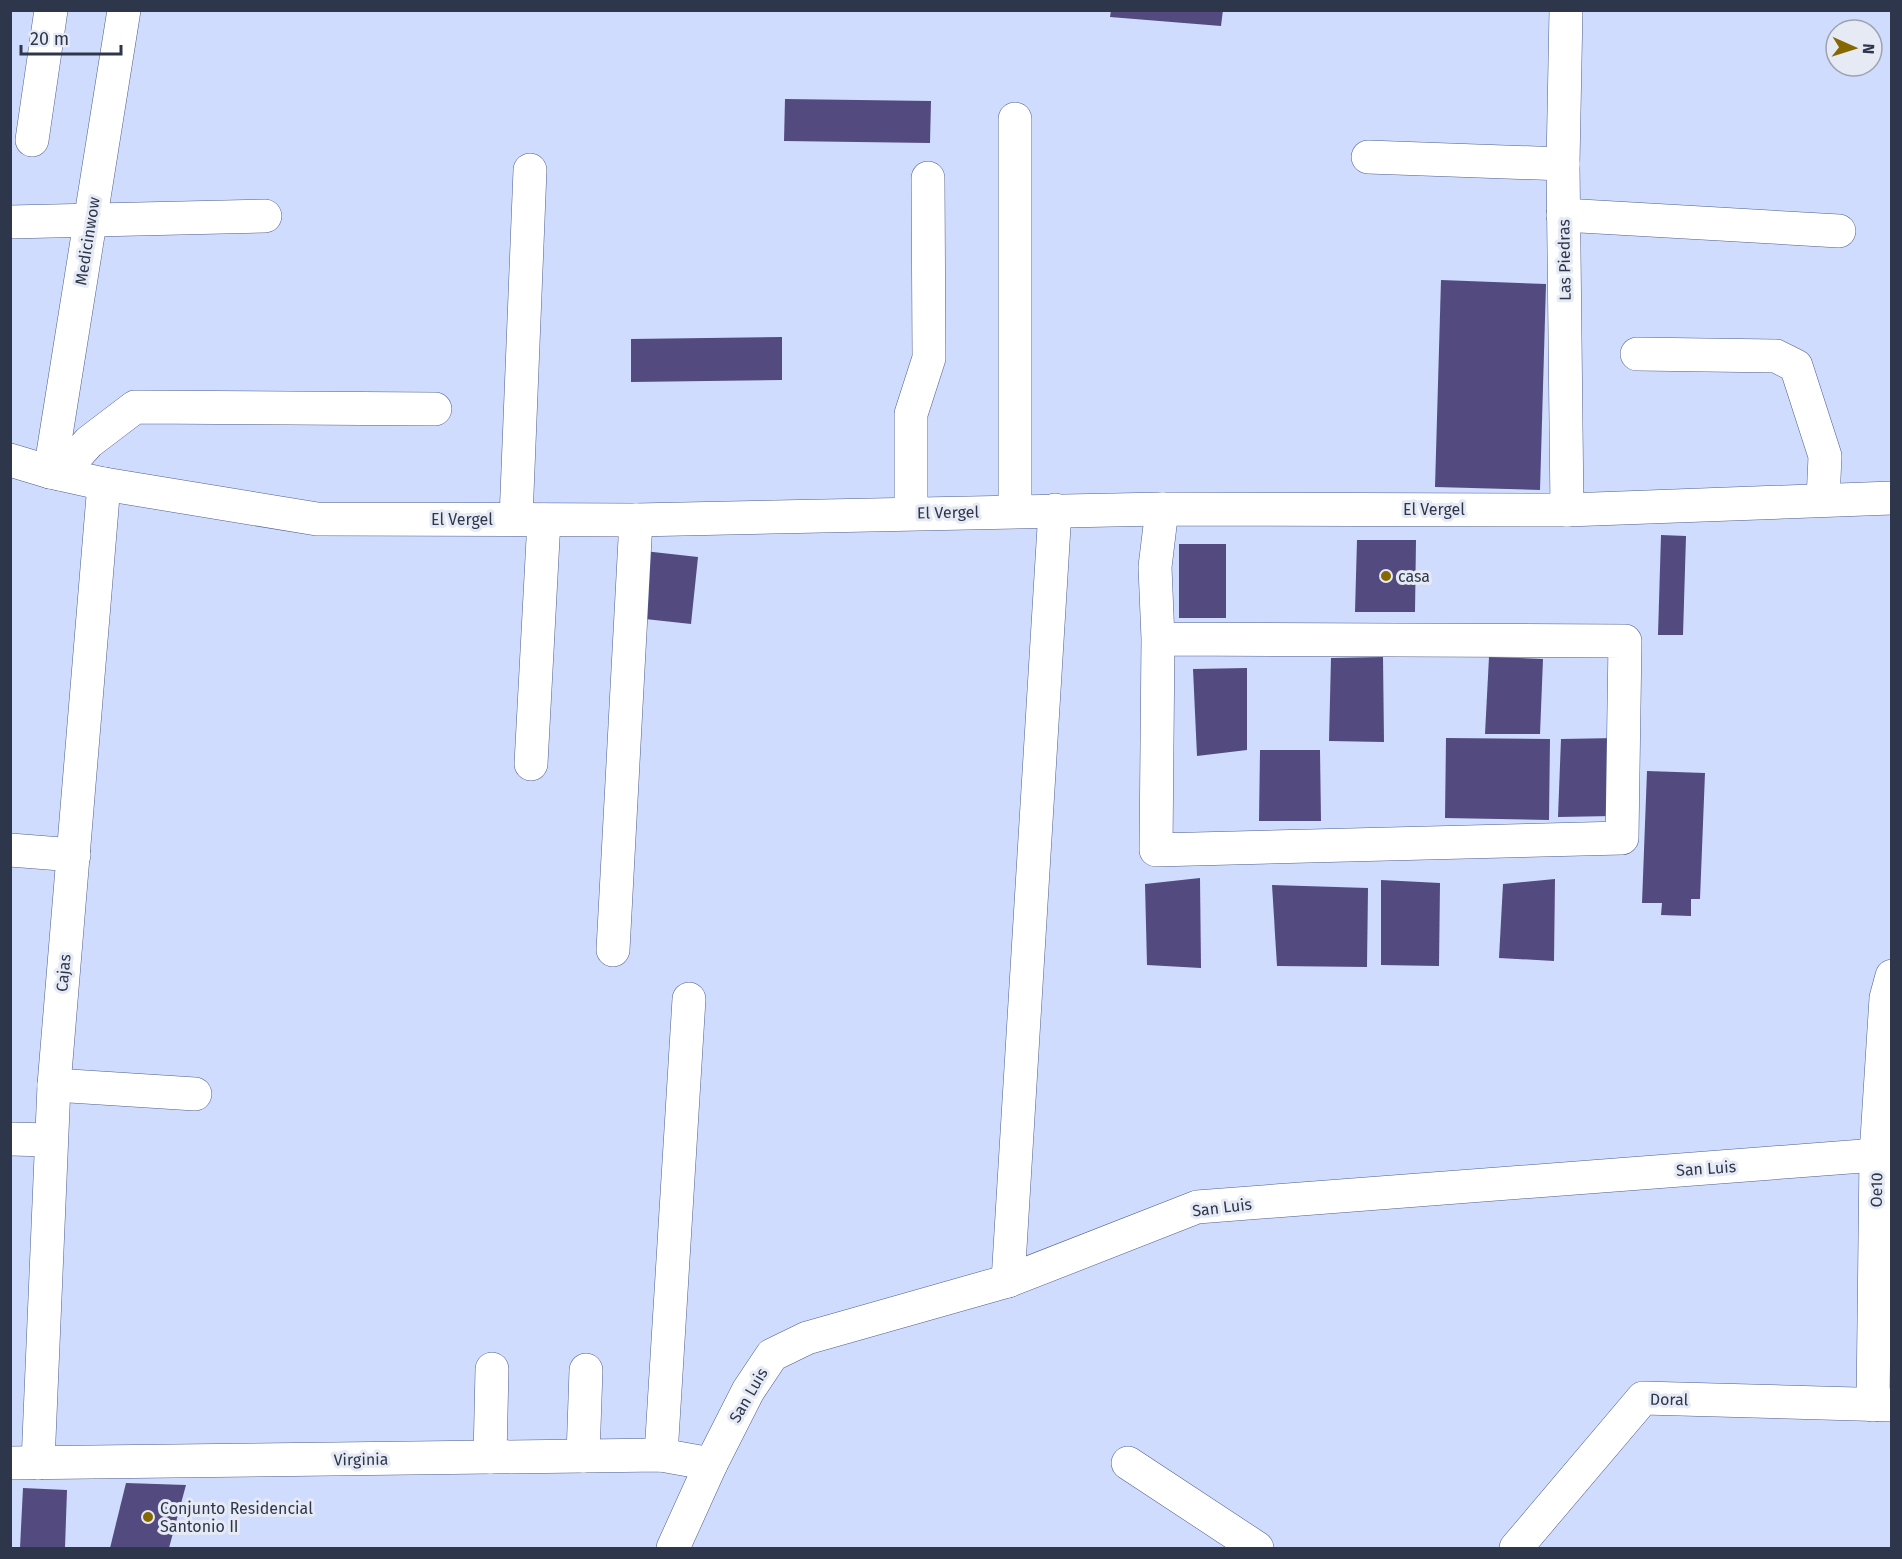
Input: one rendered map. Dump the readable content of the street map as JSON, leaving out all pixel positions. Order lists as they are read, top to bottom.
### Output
{
  "streets": {
    "street": [
      "Medicinwow",
      "Las Piedras",
      "El Vergel",
      "Cajas",
      "San Luis",
      "Oe10",
      "Doral",
      "Virginia"
    ]
  },
  "crossings": [
    ["Medicinwow", "El Vergel"],
    ["Las Piedras", "El Vergel"],
    ["El Vergel", "Cajas"],
    ["Cajas", "Virginia"],
    ["San Luis", "Oe10"],
    ["San Luis", "Virginia"],
    ["Oe10", "Doral"]
  ],
  "places": ["casa", "Conjunto Residencial Santonio II"],
  "scale_bar": "20 m",
  "north": "right"
}
